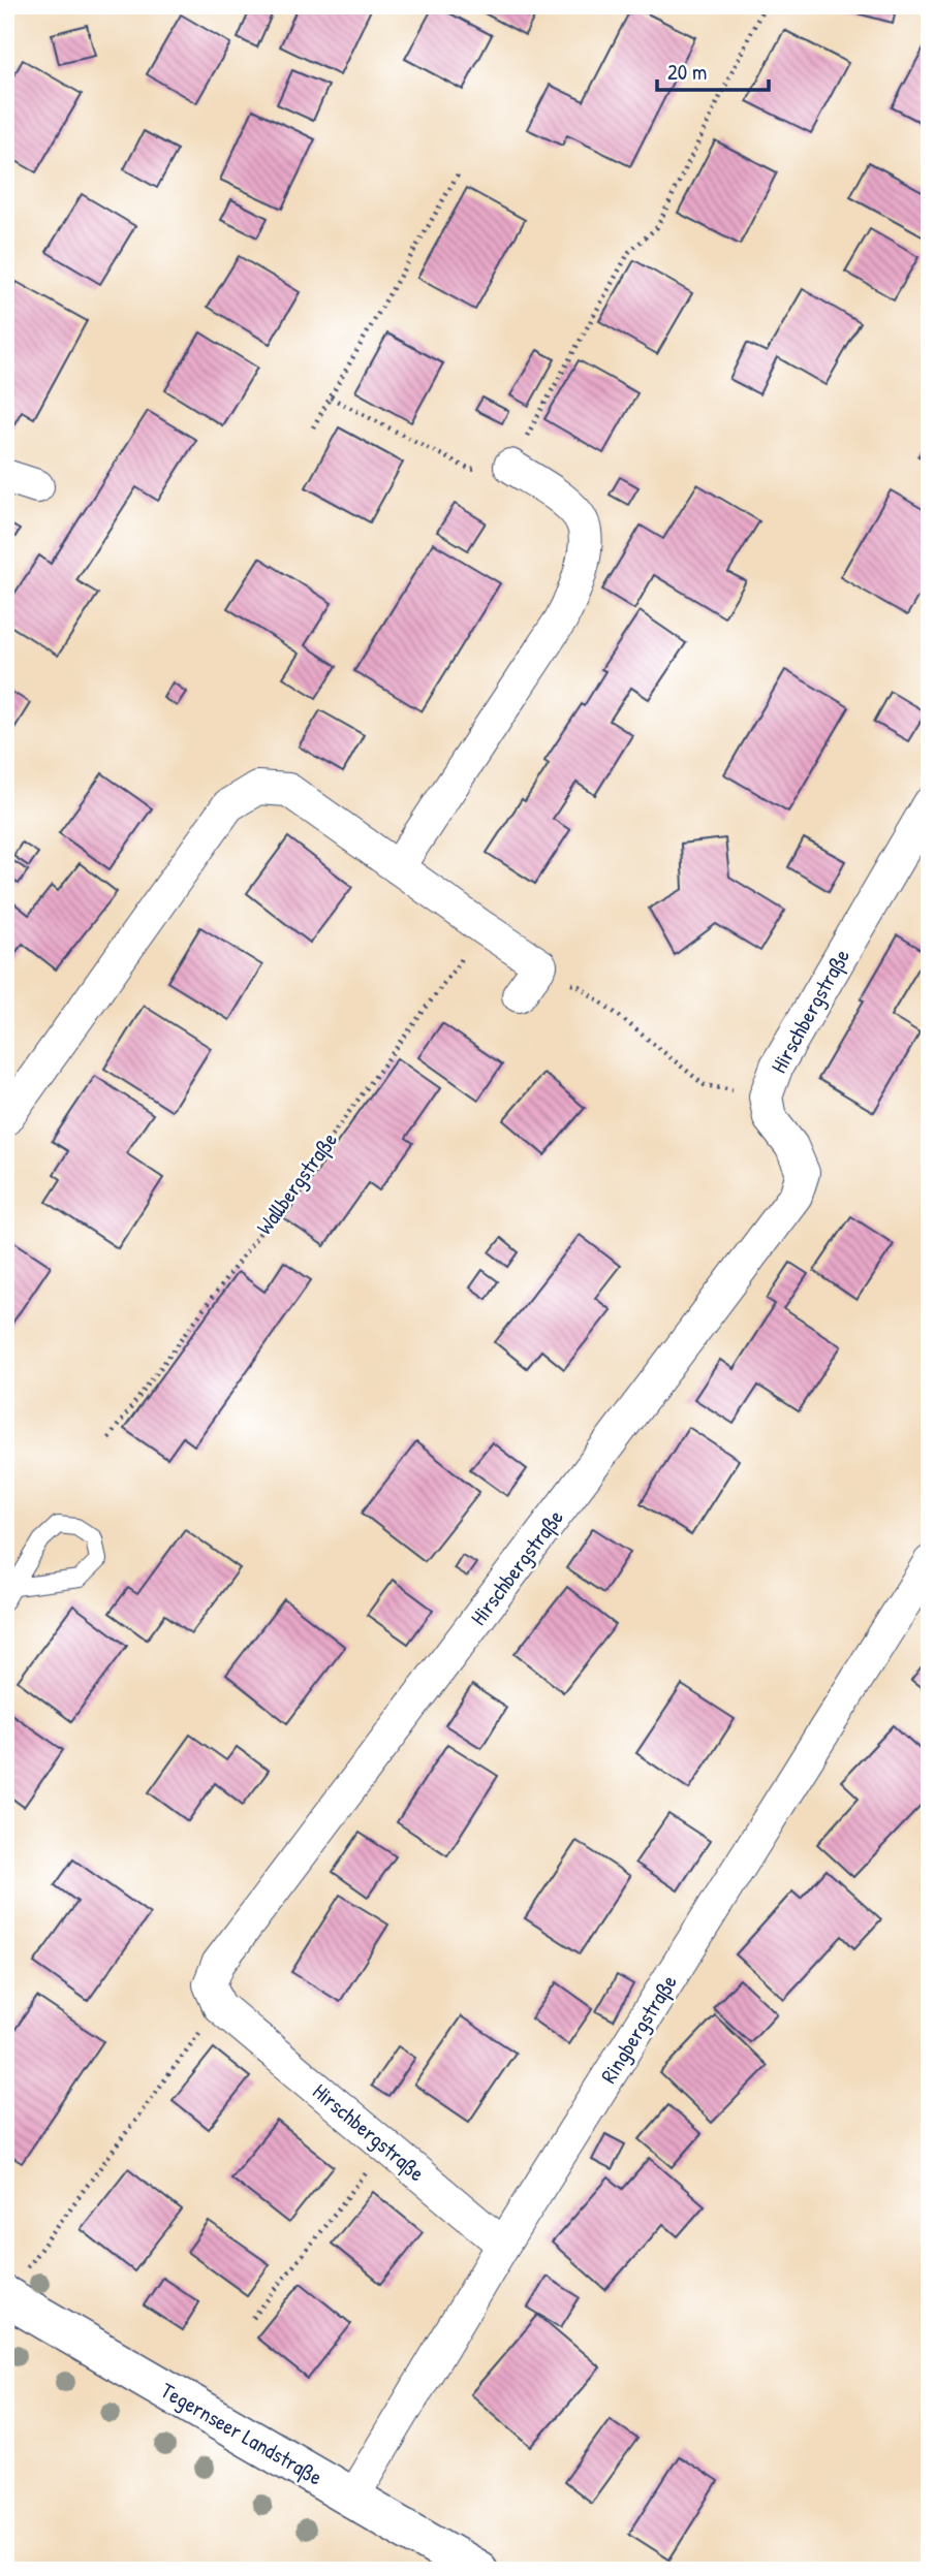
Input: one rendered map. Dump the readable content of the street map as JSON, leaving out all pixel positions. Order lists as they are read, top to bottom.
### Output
{
  "streets": {
    "main road": ["Tegernseer Landstraße"],
    "street": ["Hirschbergstraße", "Ringbergstraße"],
    "path": ["Wallbergstraße"]
  },
  "crossings": [
    ["Hirschbergstraße", "Ringbergstraße"],
    ["Ringbergstraße", "Tegernseer Landstraße"]
  ],
  "scale_bar": "20 m"
}
